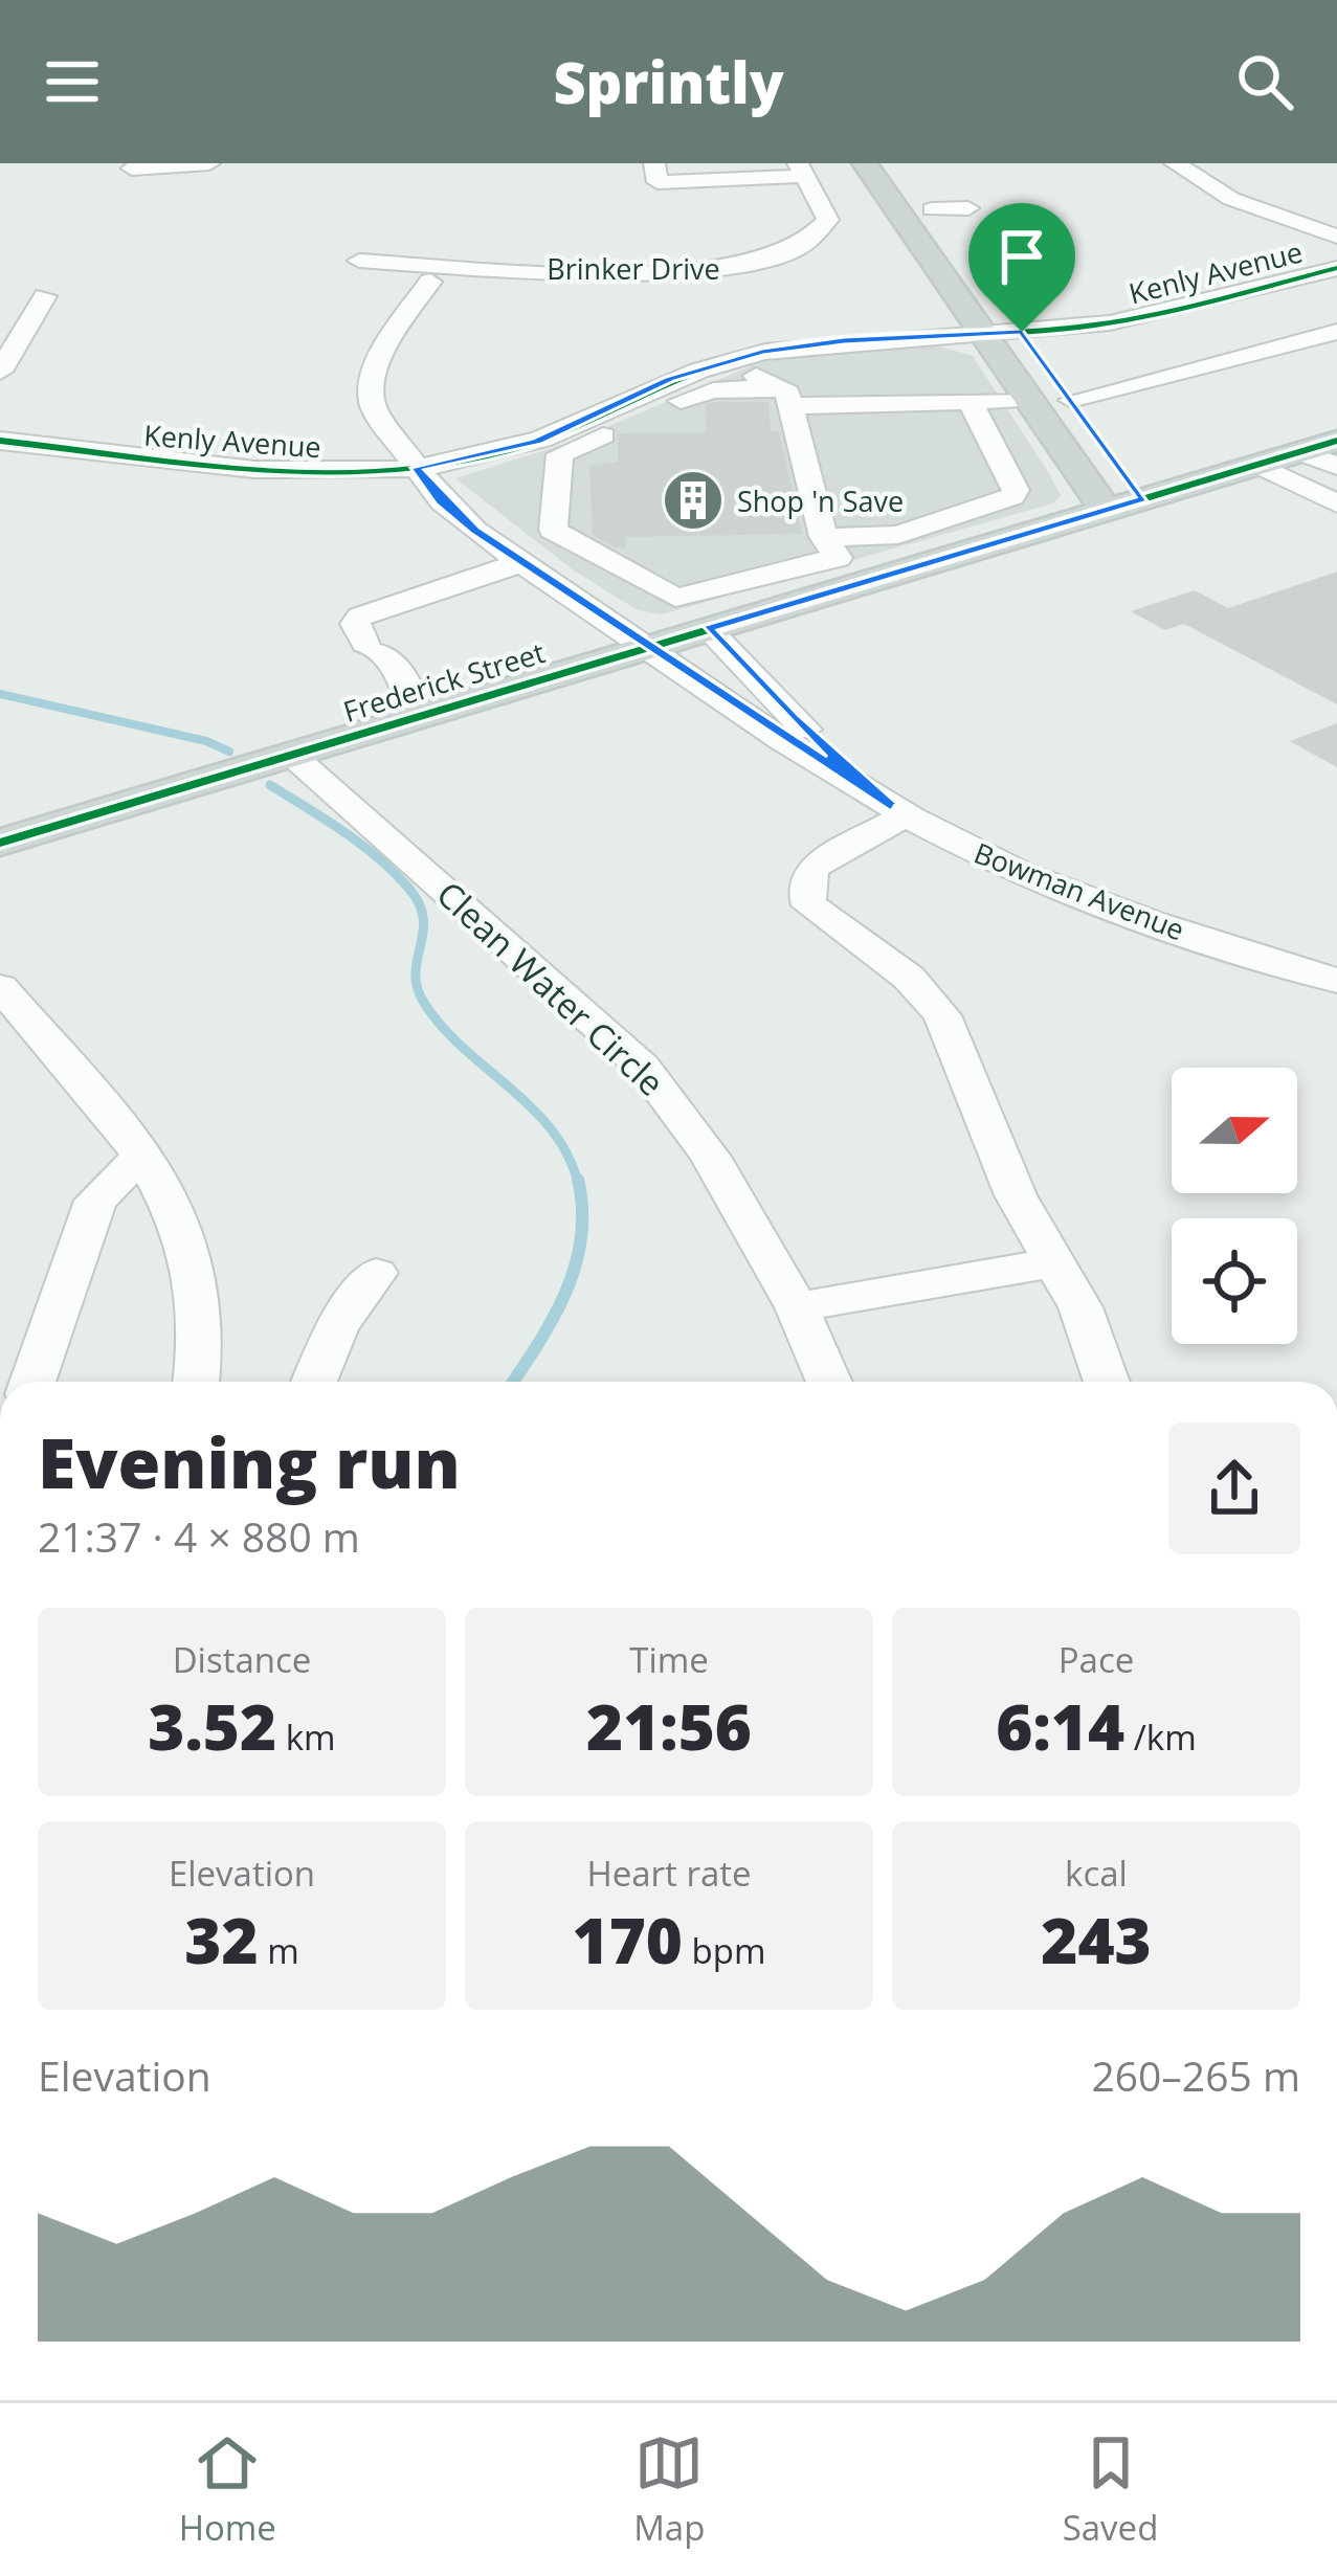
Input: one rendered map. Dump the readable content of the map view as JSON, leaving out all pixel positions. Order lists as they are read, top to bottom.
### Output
{
  "streets": {
    "main road": ["Frederick Street"],
    "street": [
      "Brinker Drive",
      "Kenly Avenue",
      "Bowman Avenue",
      "Clean Water Circle"
    ]
  },
  "crossings": [
    ["Kenly Avenue", "Bowman Avenue"],
    ["Frederick Street", "Bowman Avenue"],
    ["Frederick Street", "Clean Water Circle"]
  ],
  "places": {
    "building": ["Shop 'n Save"]
  },
  "north": "right",
  "page": {
    "header": "Sprintly",
    "heading": ["Evening run", "21:37 · 4 × 880 m"],
    "stats": [
      ["Distance", "3.52 km"],
      ["Time", "21:56"],
      ["Pace", "6:14 /km"],
      ["Elevation", "32 m"],
      ["Heart rate", "170 bpm"],
      ["kcal", "243"]
    ],
    "chart": ["Elevation", "260–265 m"],
    "tabs": ["Home", "Map", "Saved"]
  }
}
